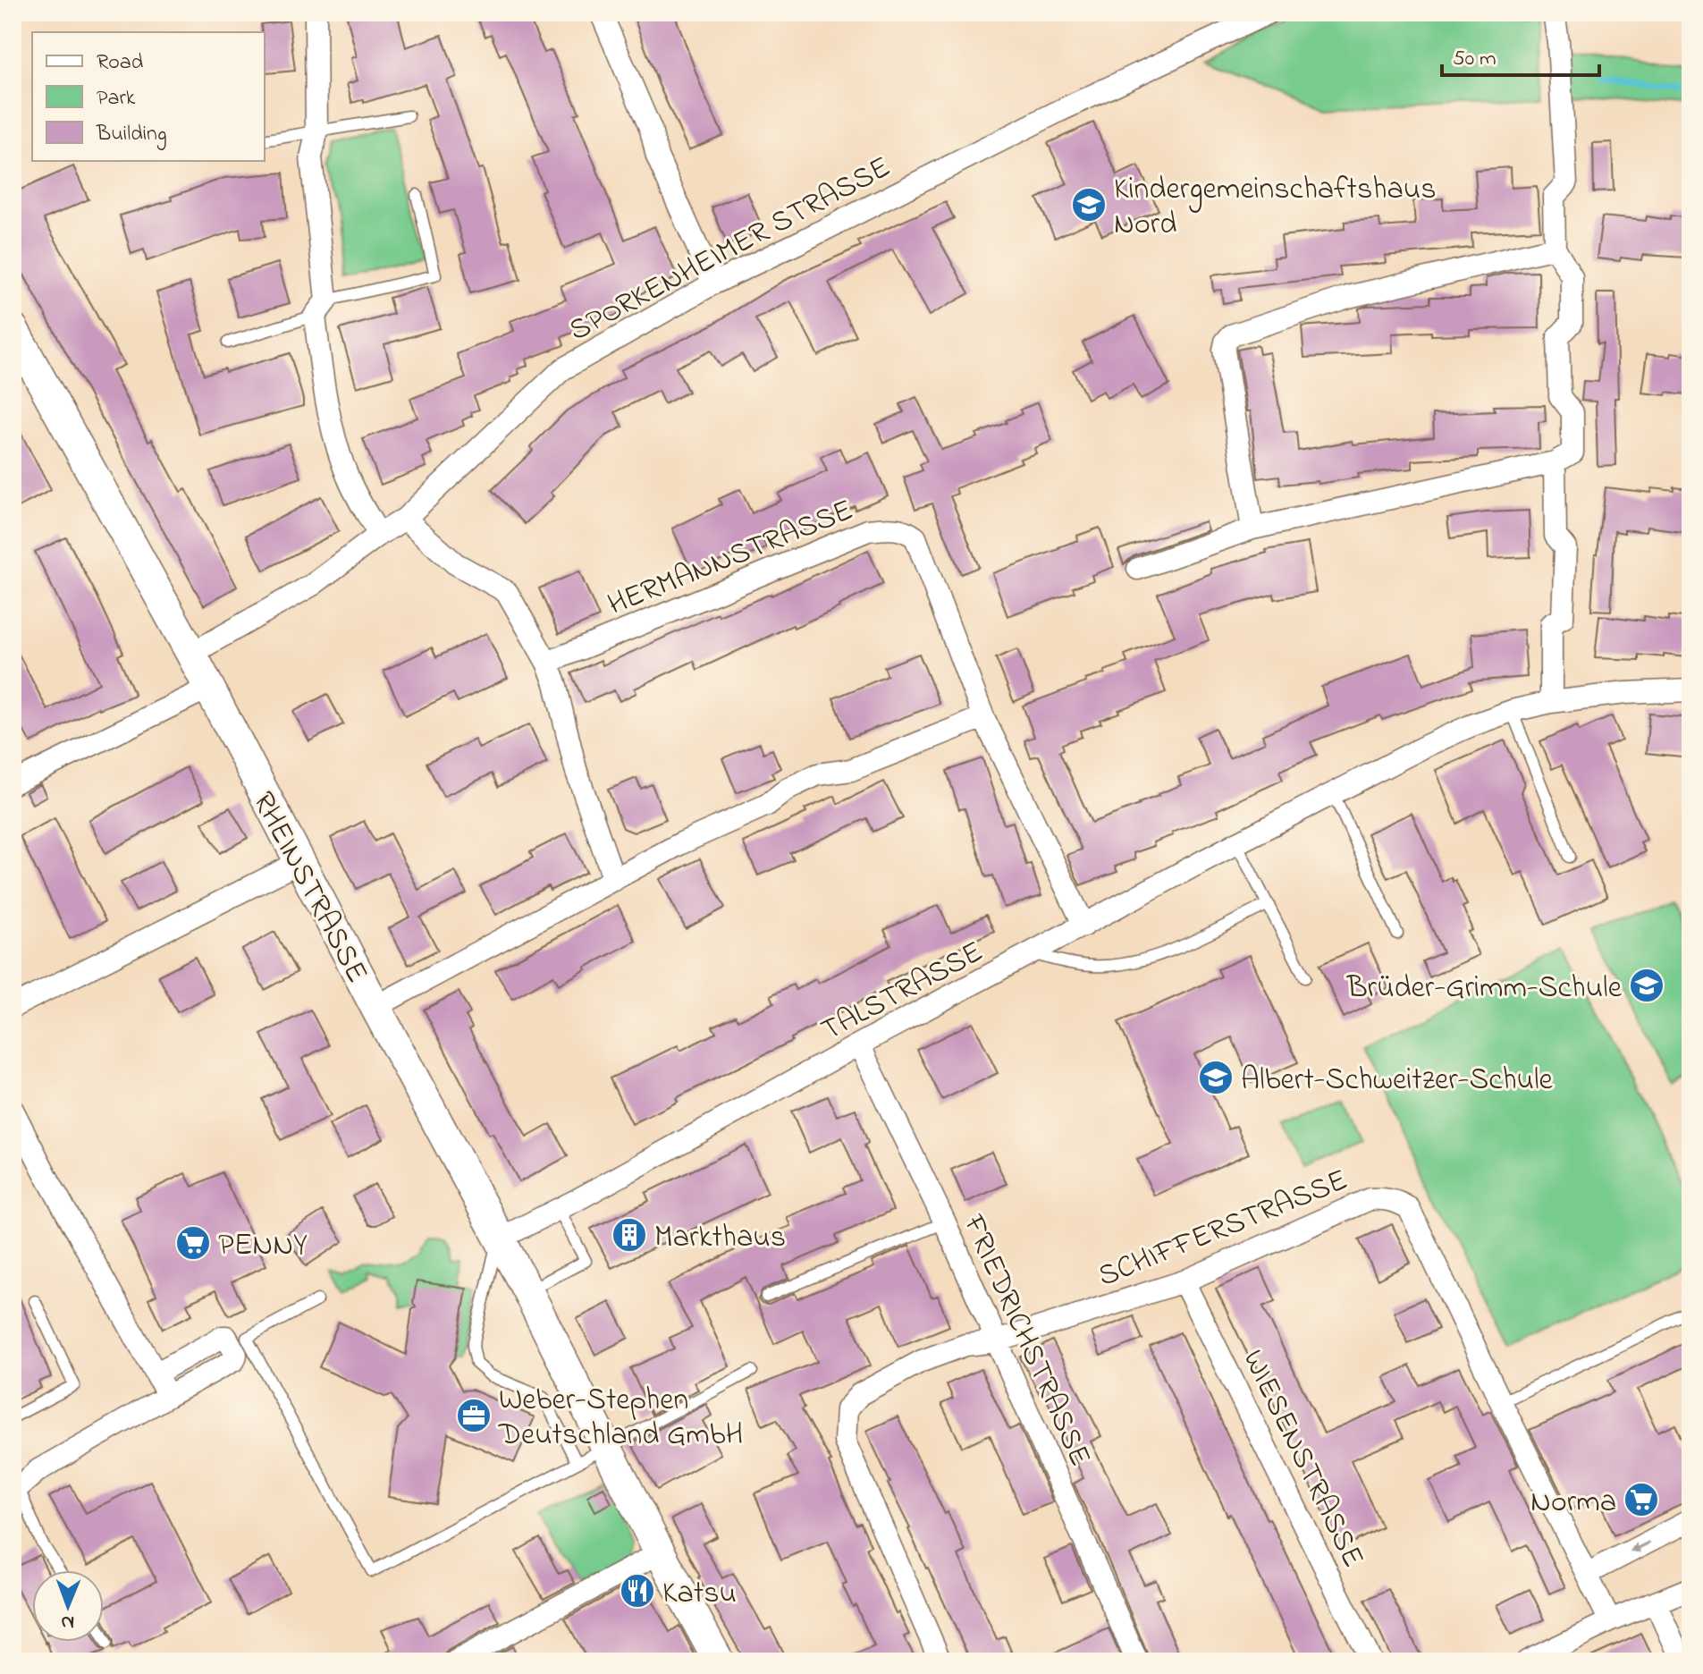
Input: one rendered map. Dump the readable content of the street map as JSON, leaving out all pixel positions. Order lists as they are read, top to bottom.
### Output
{
  "streets": {
    "street": [
      "SPORKENHEIMER STRASSE",
      "HERMANNSTRASSE",
      "RHEINSTRASSE",
      "TALSTRASSE",
      "SCHIFFERSTRASSE",
      "FRIEDRICHSTRASSE",
      "WIESENSTRASSE"
    ]
  },
  "crossings": [
    ["SPORKENHEIMER STRASSE", "RHEINSTRASSE"],
    ["HERMANNSTRASSE", "TALSTRASSE"],
    ["RHEINSTRASSE", "TALSTRASSE"],
    ["TALSTRASSE", "FRIEDRICHSTRASSE"],
    ["SCHIFFERSTRASSE", "FRIEDRICHSTRASSE"],
    ["SCHIFFERSTRASSE", "WIESENSTRASSE"]
  ],
  "places": {
    "school or university": ["Kindergemeinschaftshaus Nord", "Brüder-Grimm-Schule", "Albert-Schweitzer-Schule"],
    "building": ["Markthaus"],
    "supermarket": ["PENNY", "Norma"],
    "office": ["Weber-Stephen Deutschland GmbH"],
    "restaurant": ["Katsu"]
  },
  "legend": ["Road", "Park", "Building"],
  "scale_bar": "50 m",
  "north": "bottom"
}
